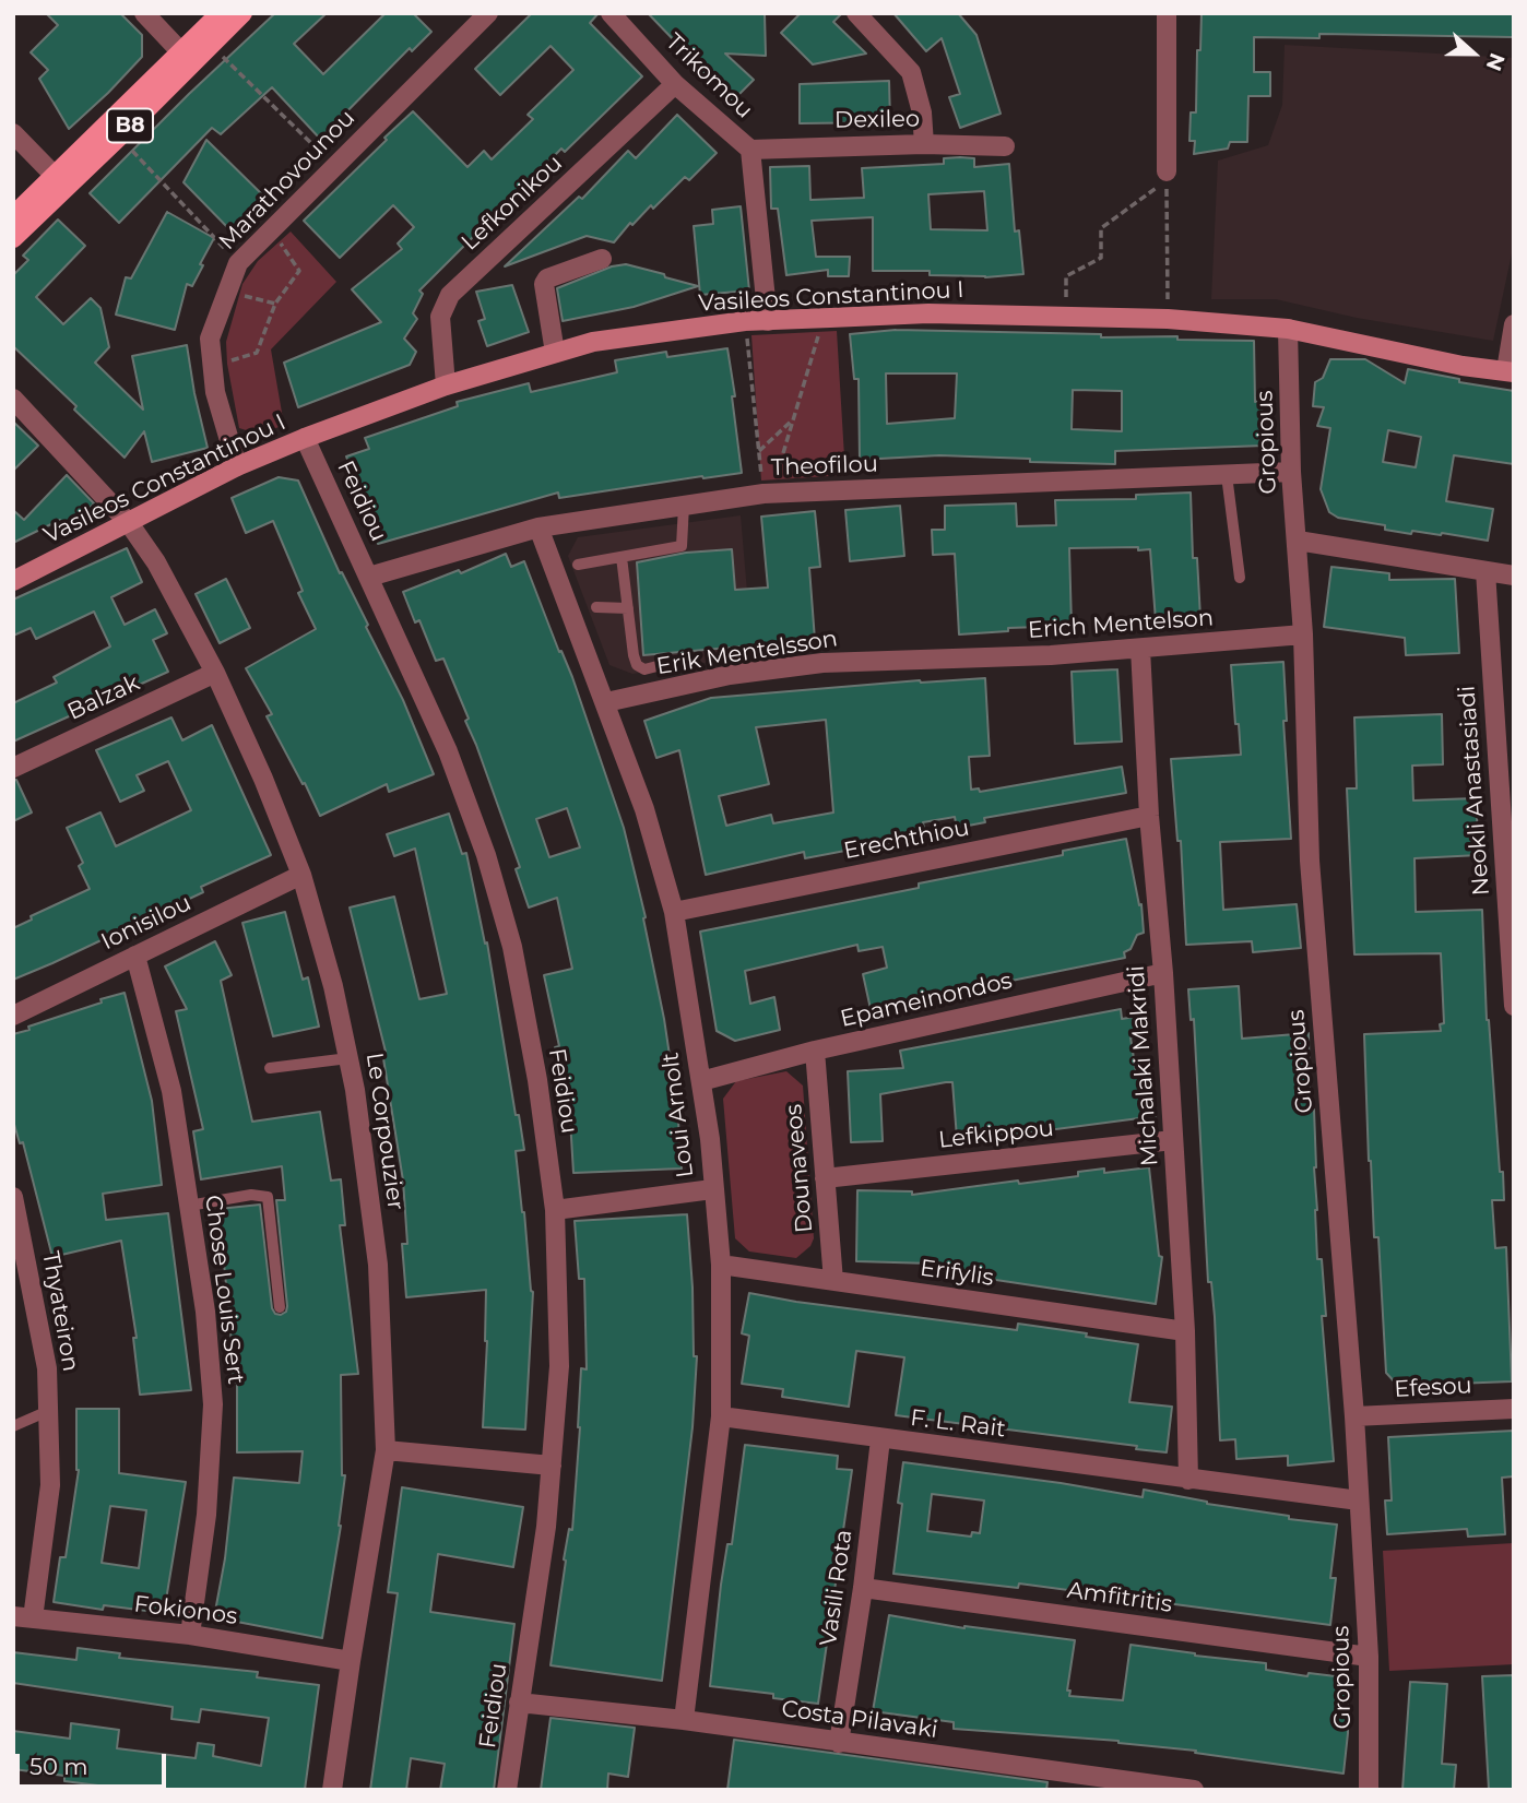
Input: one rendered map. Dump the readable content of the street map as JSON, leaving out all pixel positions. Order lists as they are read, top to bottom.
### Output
{
  "streets": {
    "main road": ["B8", "Vasileos Constantinou I"],
    "street": [
      "Trikomou",
      "Dexileo",
      "Marathovounou",
      "Lefkonikou",
      "Gropious",
      "Theofilou",
      "Feidiou",
      "Erich Mentelson",
      "Erik Mentelsson",
      "Balzak",
      "Neokli Anastasiadi",
      "Erechthiou",
      "Ionisilou",
      "Epameinondos",
      "Michalaki Makridi",
      "Loui Arnolt",
      "Le Corpouzier",
      "Lefkippou",
      "Dounaveos",
      "Erifylis",
      "Chose Louis Sert",
      "Thyateiron",
      "Efesou",
      "F. L. Rait",
      "Vasili Rota",
      "Amfitritis",
      "Fokionos",
      "Costa Pilavaki"
    ]
  },
  "crossings": [
    ["Trikomou", "Dexileo"],
    ["Trikomou", "Lefkonikou"],
    ["Trikomou", "Vasileos Constantinou I"],
    ["Marathovounou", "Vasileos Constantinou I"],
    ["Lefkonikou", "Vasileos Constantinou I"],
    ["Vasileos Constantinou I", "Gropious"],
    ["Vasileos Constantinou I", "Feidiou"],
    ["Vasileos Constantinou I", "Le Corpouzier"],
    ["Gropious", "Theofilou"],
    ["Gropious", "Erich Mentelson"],
    ["Gropious", "Efesou"],
    ["Gropious", "F. L. Rait"],
    ["Gropious", "Amfitritis"],
    ["Theofilou", "Feidiou"],
    ["Theofilou", "Loui Arnolt"],
    ["Feidiou", "Costa Pilavaki"],
    ["Erich Mentelson", "Erik Mentelsson"],
    ["Erich Mentelson", "Michalaki Makridi"],
    ["Erik Mentelsson", "Loui Arnolt"],
    ["Balzak", "Le Corpouzier"],
    ["Erechthiou", "Michalaki Makridi"],
    ["Erechthiou", "Loui Arnolt"],
    ["Ionisilou", "Le Corpouzier"],
    ["Ionisilou", "Chose Louis Sert"],
    ["Epameinondos", "Michalaki Makridi"],
    ["Epameinondos", "Loui Arnolt"],
    ["Epameinondos", "Dounaveos"],
    ["Michalaki Makridi", "Lefkippou"],
    ["Michalaki Makridi", "Erifylis"],
    ["Michalaki Makridi", "F. L. Rait"],
    ["Loui Arnolt", "Erifylis"],
    ["Loui Arnolt", "F. L. Rait"],
    ["Loui Arnolt", "Costa Pilavaki"],
    ["Le Corpouzier", "Fokionos"],
    ["Lefkippou", "Dounaveos"],
    ["Dounaveos", "Erifylis"],
    ["Chose Louis Sert", "Fokionos"],
    ["Thyateiron", "Fokionos"],
    ["F. L. Rait", "Vasili Rota"],
    ["Vasili Rota", "Amfitritis"],
    ["Vasili Rota", "Costa Pilavaki"]
  ],
  "scale_bar": "50 m",
  "north": "right"
}
